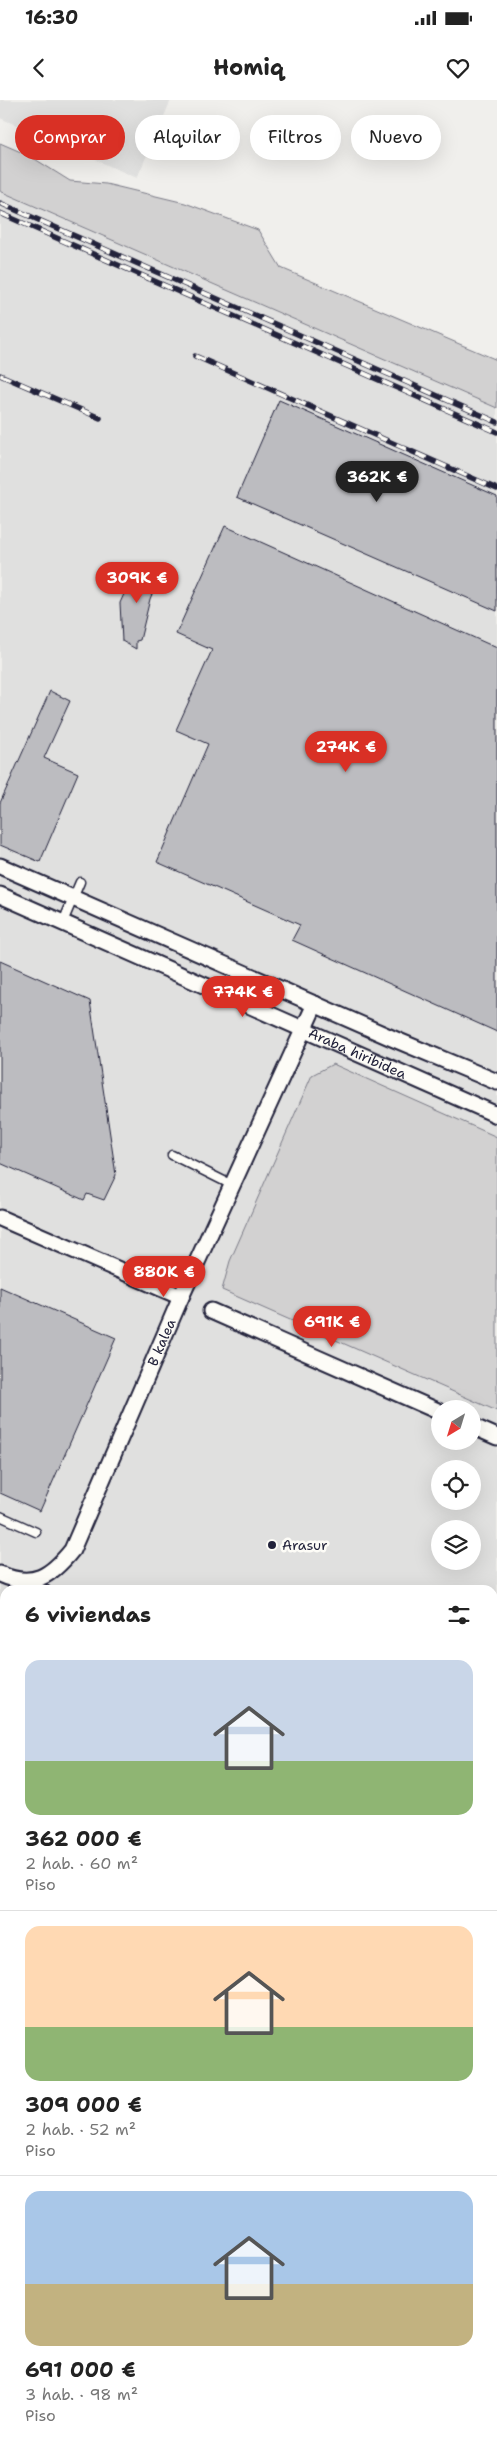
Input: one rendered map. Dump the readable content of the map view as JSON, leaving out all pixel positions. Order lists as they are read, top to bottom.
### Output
{
  "streets": {
    "street": ["Araba hiribidea", "B kalea"]
  },
  "crossings": [
    ["Araba hiribidea", "B kalea"]
  ],
  "places": ["Arasur"],
  "north": "bottom left",
  "page": {
    "status": "16:30",
    "header": "Homiq",
    "chip": [
      "Comprar",
      "Alquilar",
      "Filtros",
      "Nuevo"
    ],
    "price": [
      "362K €",
      "309K €",
      "274K €",
      "774K €",
      "880K €",
      "691K €"
    ],
    "heading": "6 viviendas",
    "list": [
      {
        "name": "362 000 €",
        "note": "2 hab. · 60 m² · Piso"
      },
      {
        "name": "309 000 €",
        "note": "2 hab. · 52 m² · Piso"
      },
      {
        "name": "691 000 €",
        "note": "3 hab. · 98 m² · Piso"
      }
    ]
  }
}
